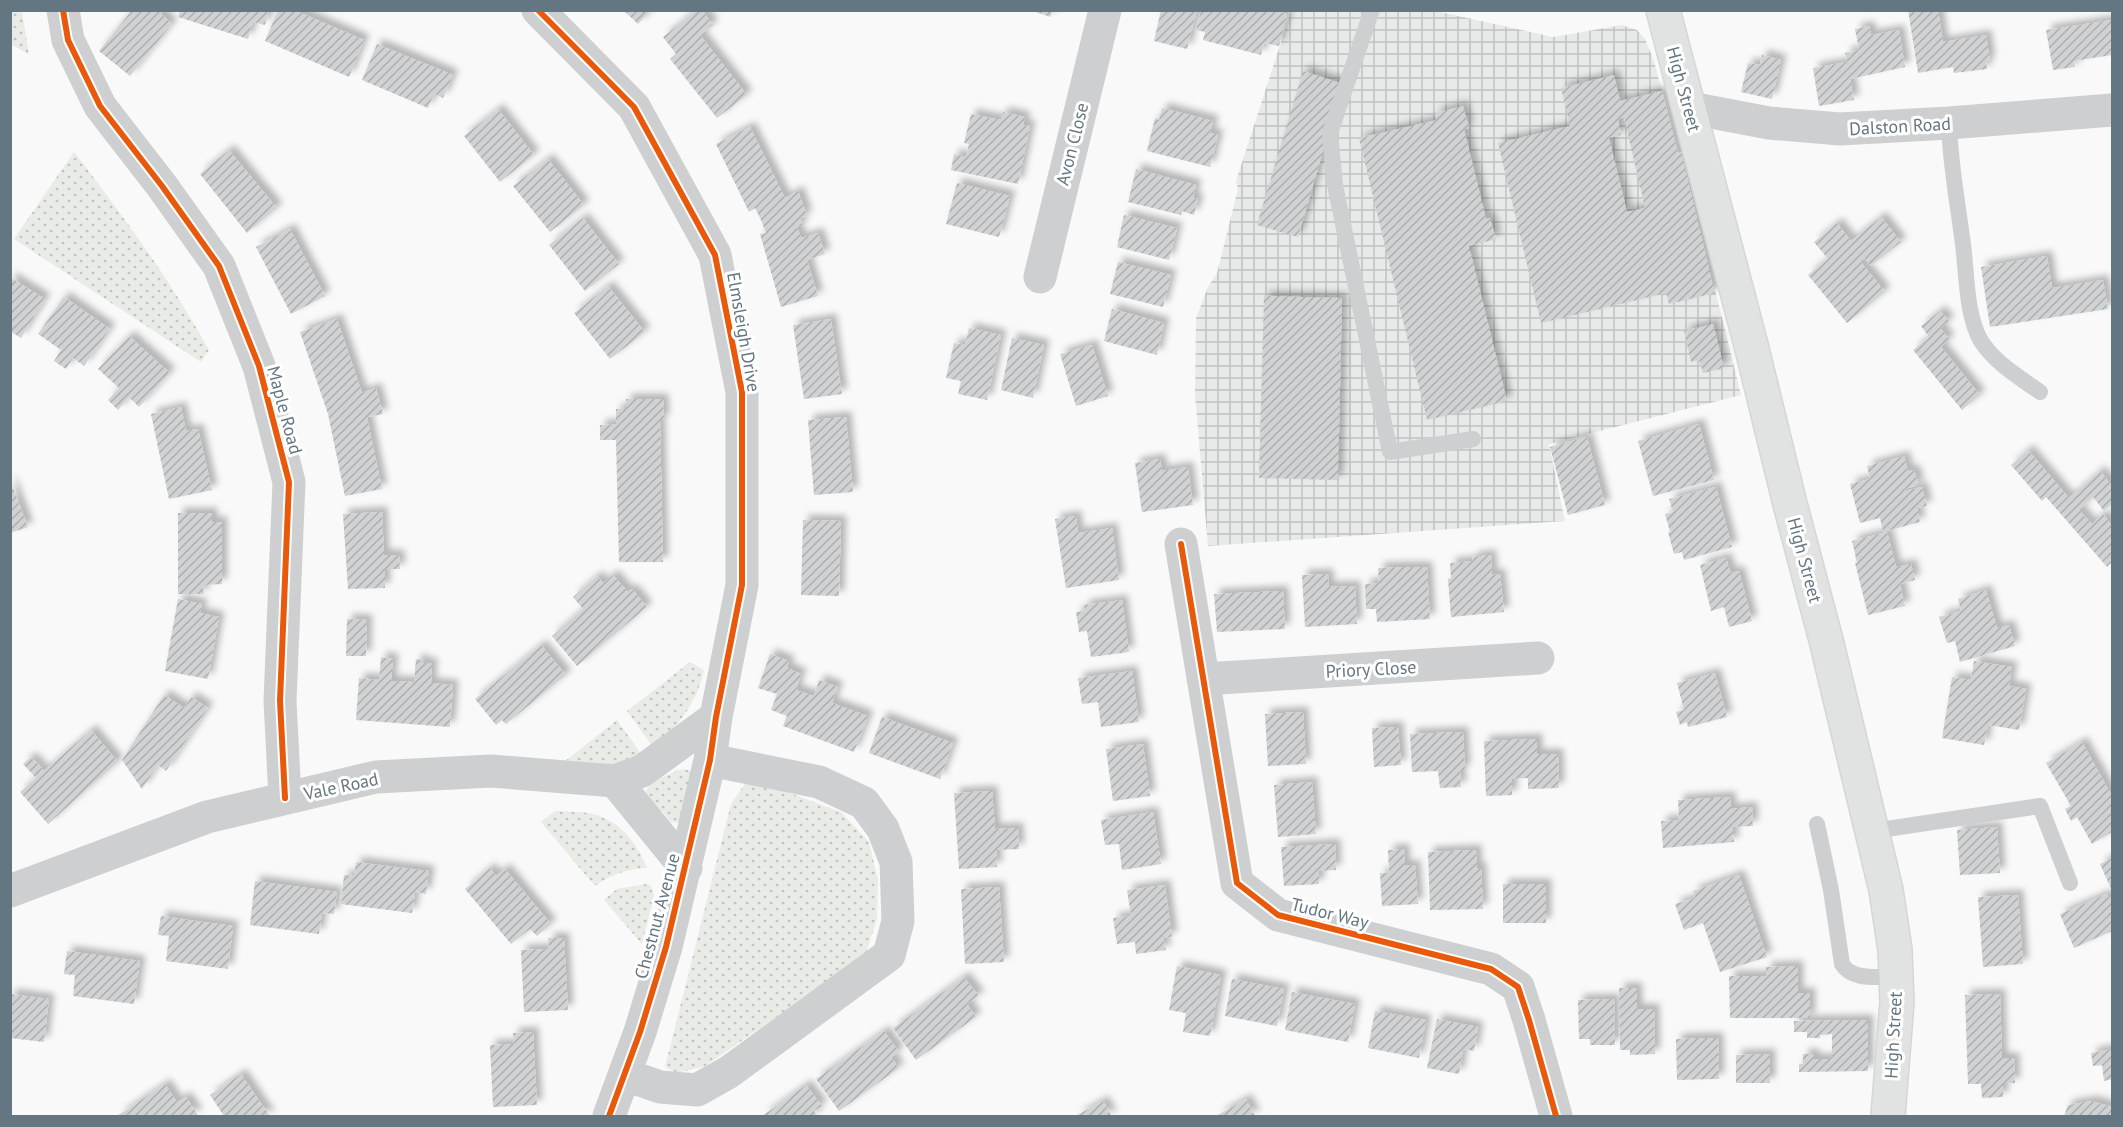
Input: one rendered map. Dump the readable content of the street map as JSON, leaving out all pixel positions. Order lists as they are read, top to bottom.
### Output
{
  "streets": {
    "main road": ["High Street"],
    "street": [
      "Dalston Road",
      "Avon Close",
      "Elmsleigh Drive",
      "Maple Road",
      "Priory Close",
      "Vale Road",
      "Tudor Way",
      "Chestnut Avenue"
    ]
  },
  "crossings": [
    ["High Street", "Dalston Road"],
    ["Elmsleigh Drive", "Vale Road"],
    ["Elmsleigh Drive", "Chestnut Avenue"],
    ["Maple Road", "Vale Road"],
    ["Priory Close", "Tudor Way"],
    ["Vale Road", "Chestnut Avenue"]
  ]
}
